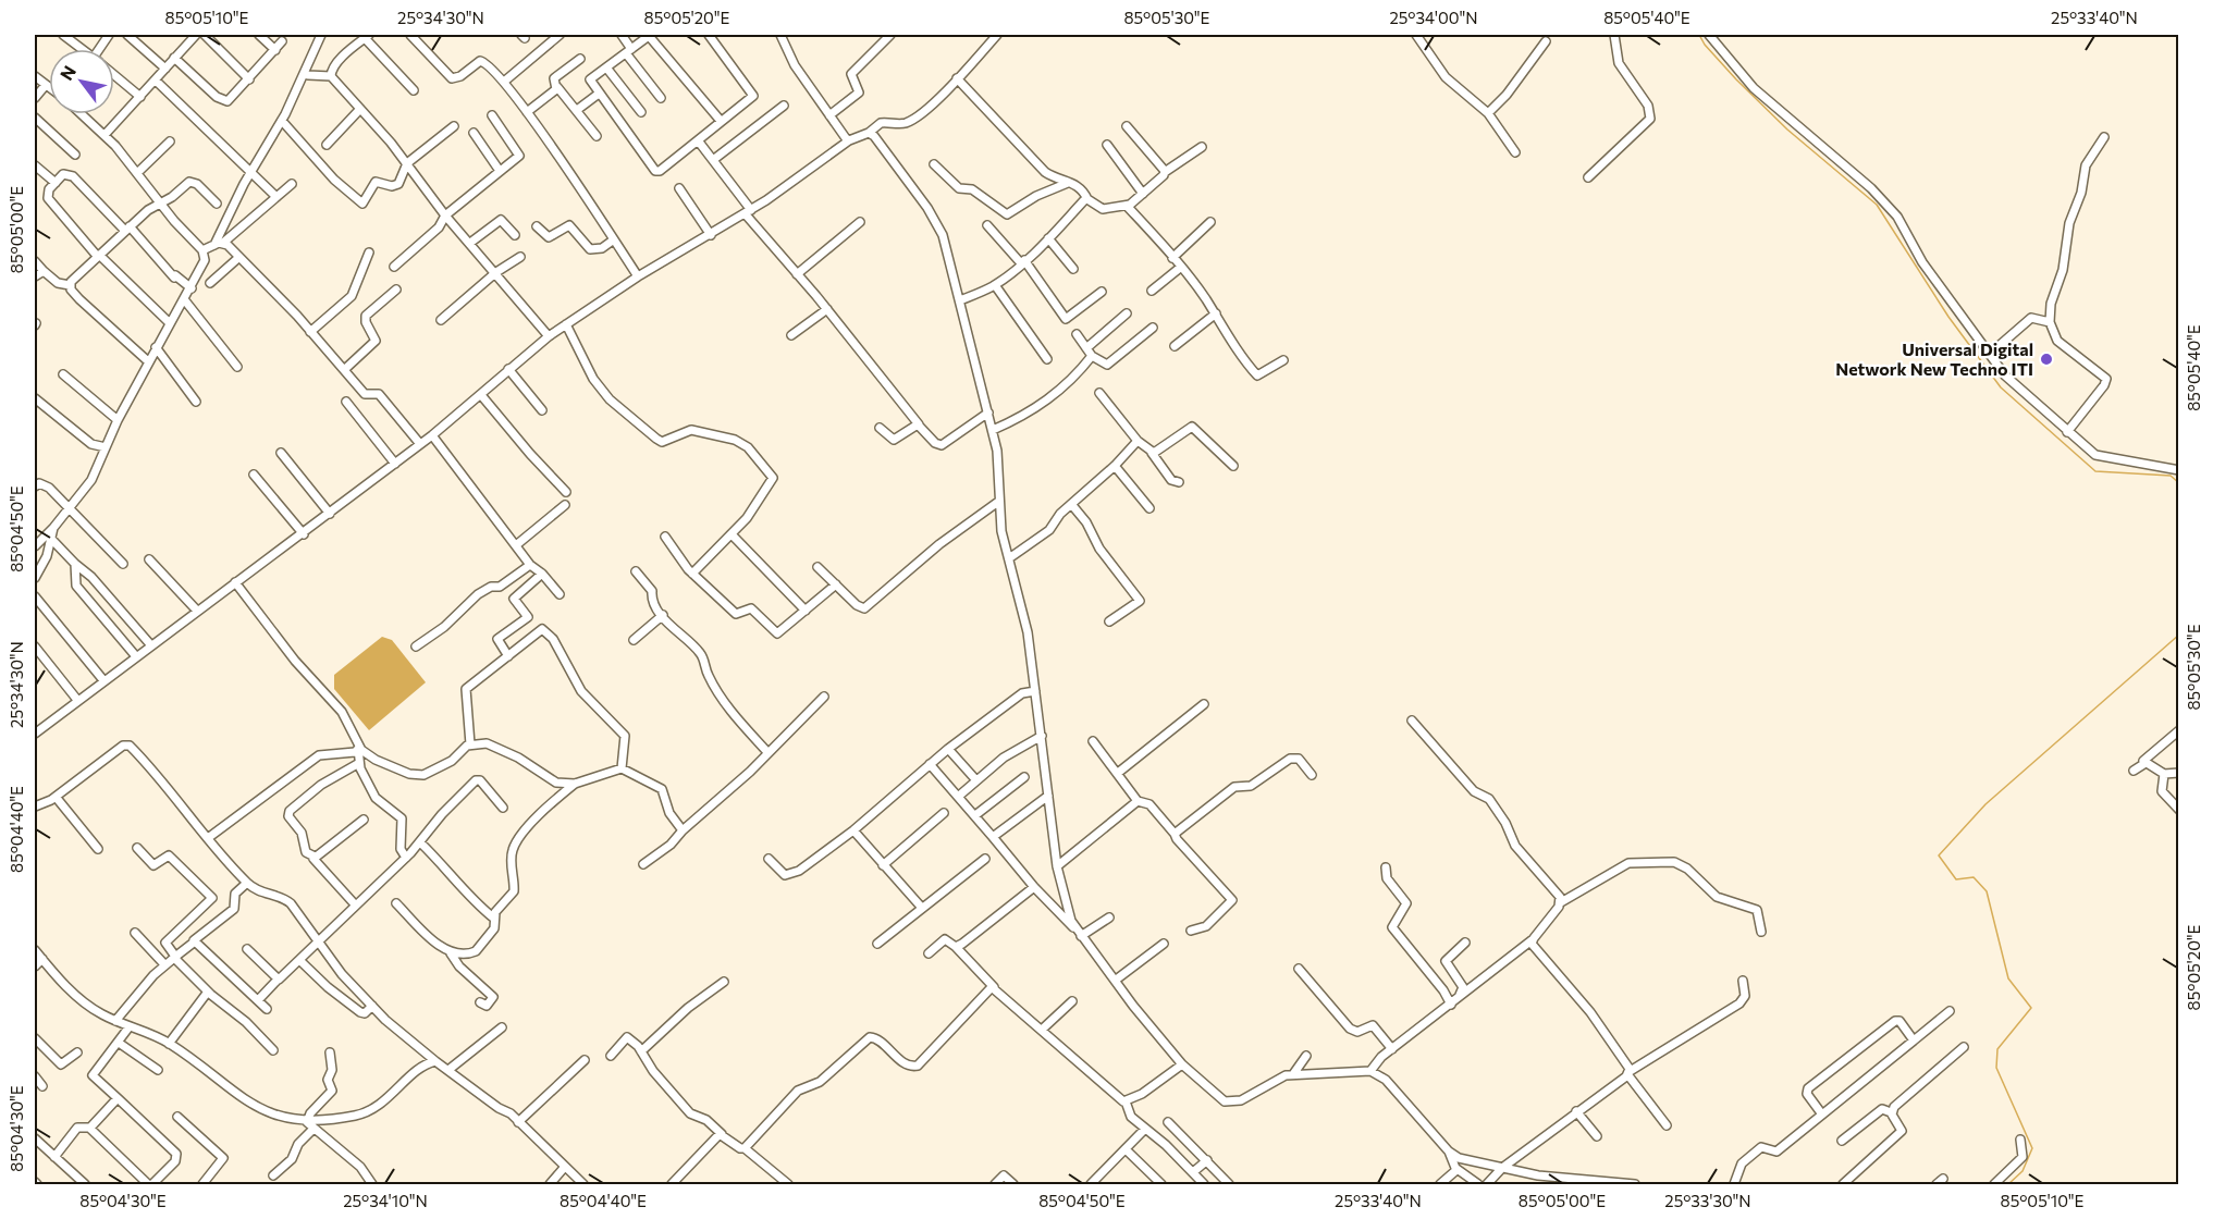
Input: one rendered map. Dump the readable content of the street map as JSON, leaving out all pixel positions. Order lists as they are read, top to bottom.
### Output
{
  "places": ["Universal Digital Network New Techno ITI"],
  "north": "top left",
  "coordinates": [
    "85°05'10\"E",
    "25°34'30\"N",
    "85°05'20\"E",
    "85°05'30\"E",
    "25°34'00\"N",
    "85°05'40\"E",
    "25°33'40\"N",
    "85°05'00\"E",
    "85°04'50\"E",
    "85°04'40\"E",
    "85°04'30\"E",
    "25°34'10\"N",
    "25°33'30\"N"
  ]
}
